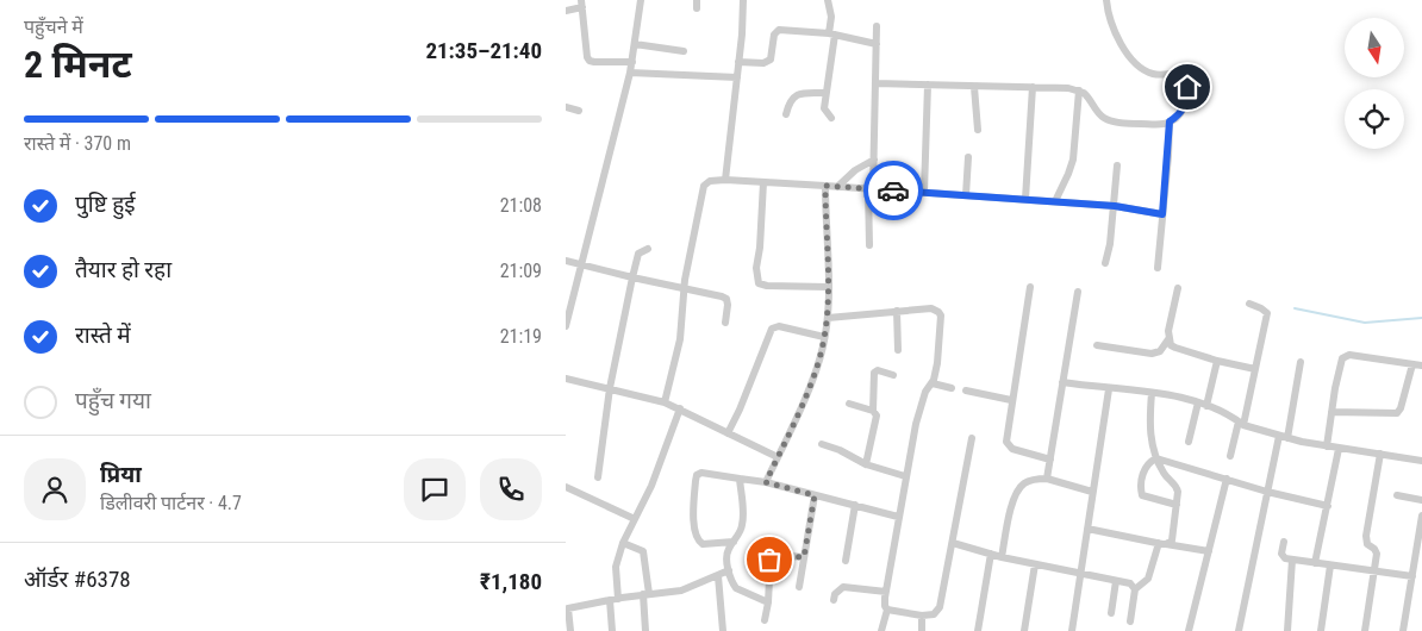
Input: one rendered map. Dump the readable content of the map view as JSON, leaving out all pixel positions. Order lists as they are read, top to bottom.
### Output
{
  "north": "bottom",
  "page": {
    "heading": ["2 मिनट", "पहुँचने में", "21:35–21:40"],
    "panel": [
      "प्रिया",
      "डिलीवरी पार्टनर · 4.7",
      "ऑर्डर #6378",
      "₹1,180"
    ],
    "bar": "रास्ते में · 370 m",
    "list": [
      ["पुष्टि हुई", "21:08"],
      ["तैयार हो रहा", "21:09"],
      ["रास्ते में", "21:19"],
      "पहुँच गया"
    ]
  }
}
